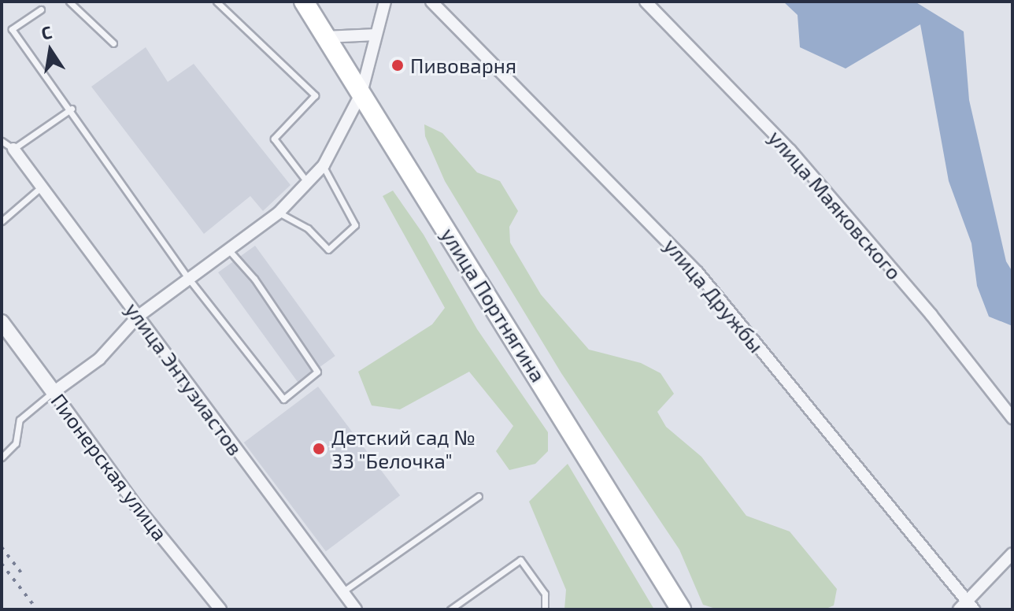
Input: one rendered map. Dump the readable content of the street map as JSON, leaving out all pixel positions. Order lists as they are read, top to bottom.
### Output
{
  "streets": {
    "main road": ["улица Портнягина"],
    "street": [
      "улица Маяковского",
      "улица Дружбы",
      "улица Энтузиастов",
      "Пионерская улица"
    ]
  },
  "places": ["Пивоварня", "Детский сад № 33 \"Белочка\""],
  "north": "top"
}
